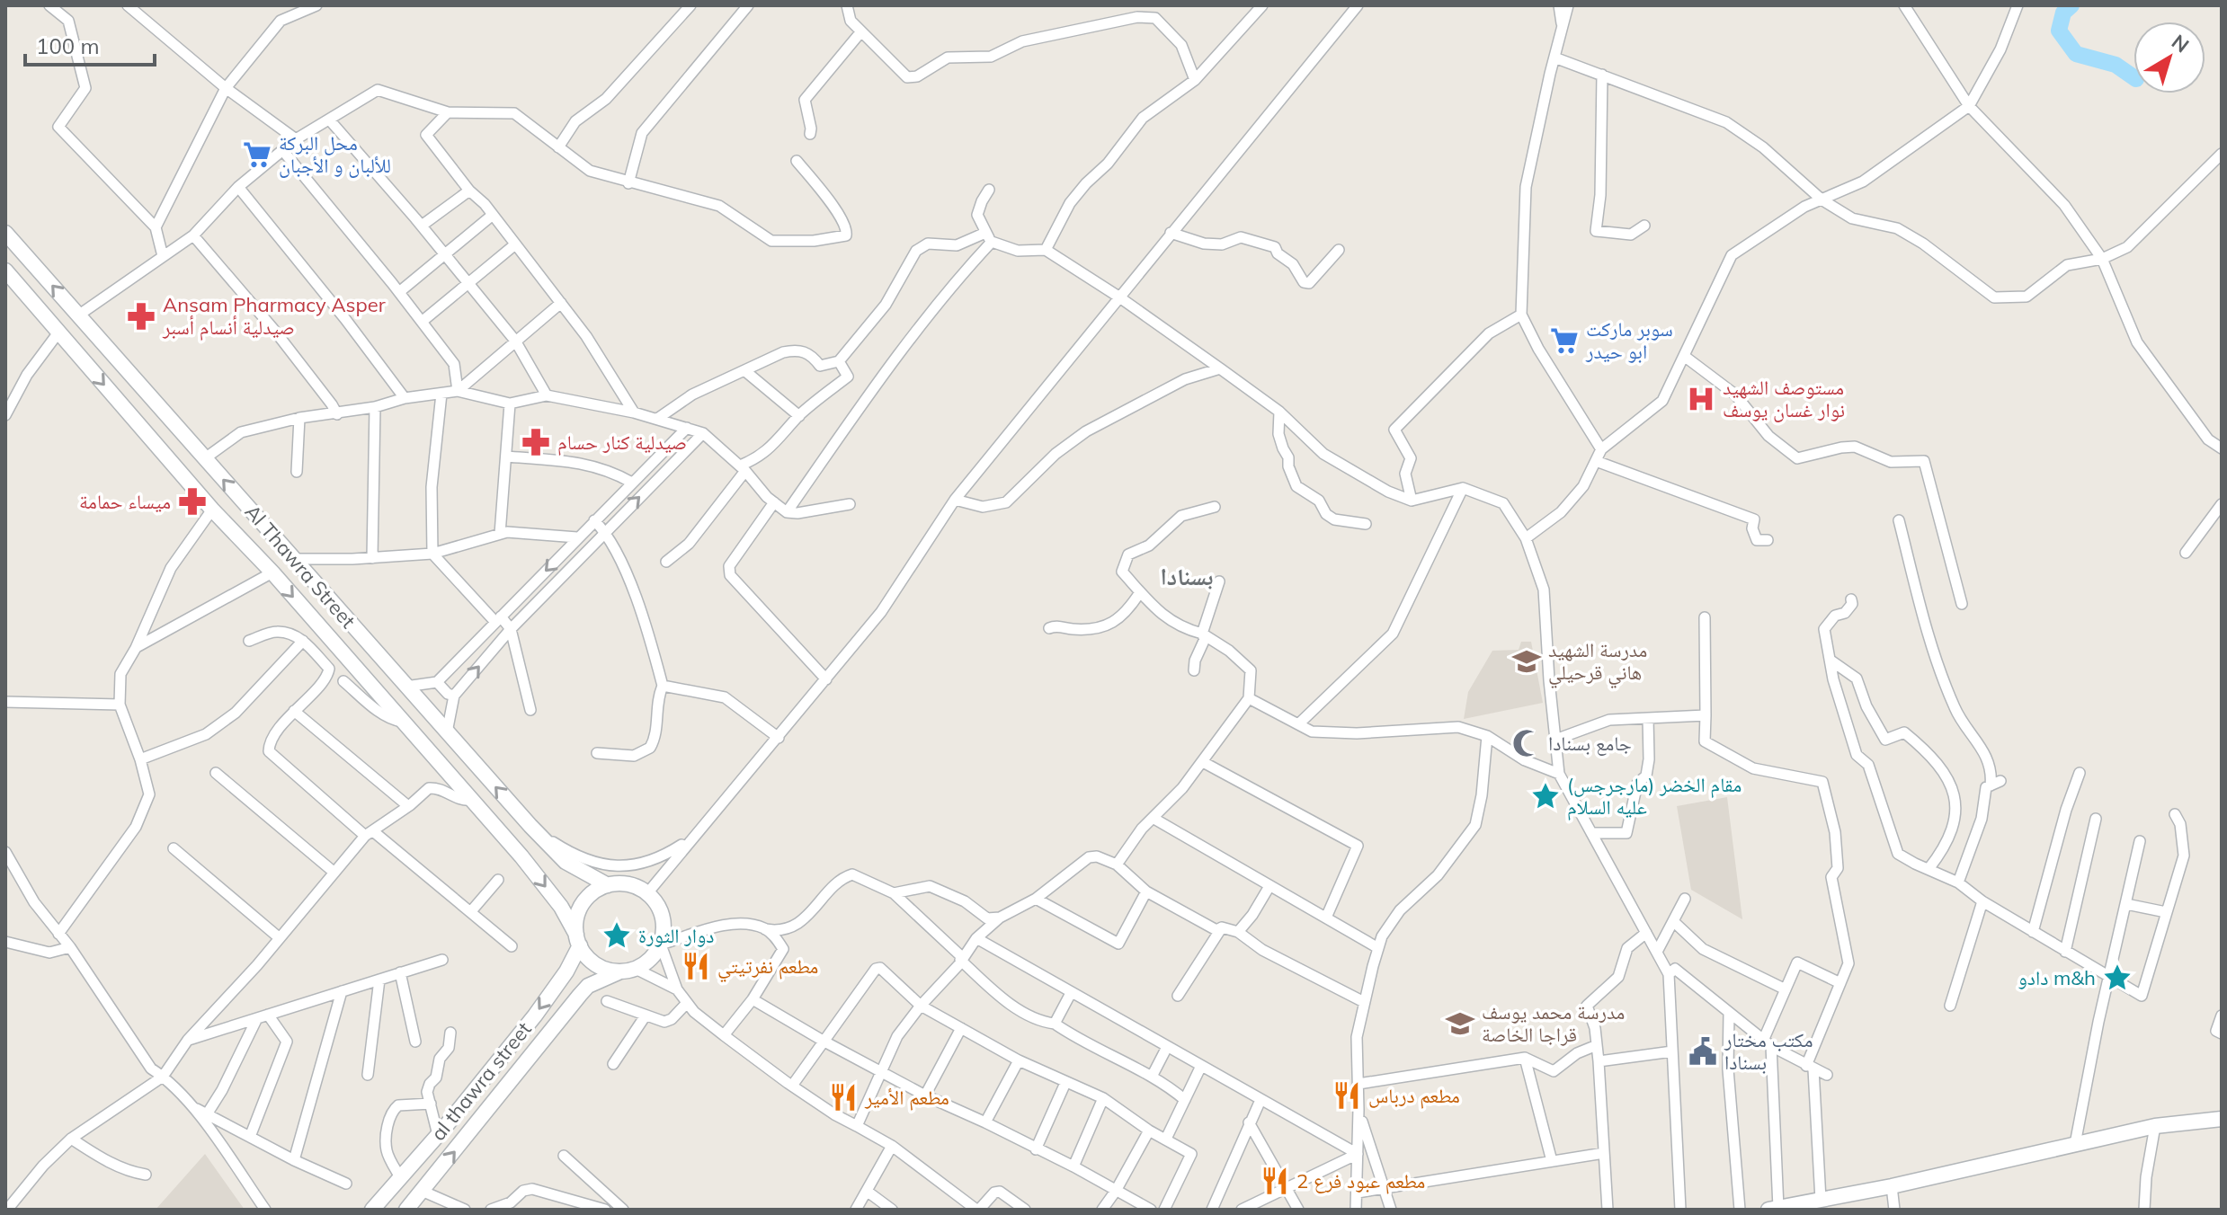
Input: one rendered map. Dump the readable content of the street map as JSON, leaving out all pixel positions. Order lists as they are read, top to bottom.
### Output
{
  "streets": {
    "main road": ["Al Thawra Street", "al thawra street"]
  },
  "crossings": [
    ["Al Thawra Street", "al thawra street"]
  ],
  "districts": ["بسنادا"],
  "places": {
    "supermarket": ["محل البركة للألبان و الأجبان", "سوبر ماركت ابو حيدر"],
    "pharmacy": ["Ansam Pharmacy Asper صيدلية أنسام أسبر", "صيدلية كنار حسام", "ميساء حمامة"],
    "hospital": ["مستوصف الشهيد نوار غسان يوسف"],
    "school or university": ["مدرسة الشهيد هاني قرحيلي", "مدرسة محمد يوسف قراجا الخاصة"],
    "mosque": ["جامع بسنادا"],
    "place": ["مقام الخضر (مارجرجس) عليه السلام", "دوار الثورة", "دادو m&h"],
    "restaurant": [
      "مطعم نفرتيتي",
      "مطعم درباس",
      "مطعم الأمير",
      "مطعم عبود فرع 2"
    ],
    "public building": ["مكتب مختار بسنادا"]
  },
  "scale_bar": "100 m",
  "north": "top right"
}
